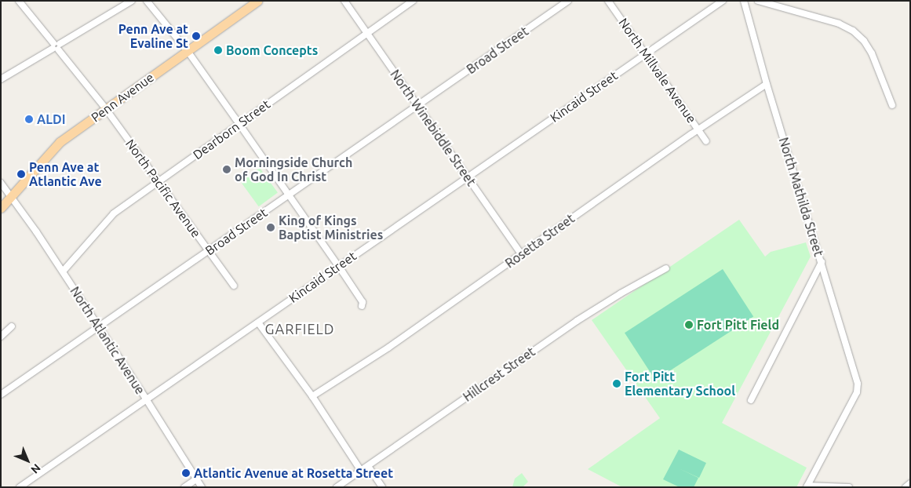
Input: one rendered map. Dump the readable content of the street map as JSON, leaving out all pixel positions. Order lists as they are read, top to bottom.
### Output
{
  "streets": {
    "main road": ["Penn Avenue"],
    "street": [
      "Broad Street",
      "North Millvale Avenue",
      "Kincaid Street",
      "North Winebiddle Street",
      "Dearborn Street",
      "North Pacific Avenue",
      "North Mathilda Street",
      "Rosetta Street",
      "North Atlantic Avenue",
      "Hillcrest Street"
    ]
  },
  "crossings": [
    ["Broad Street", "North Winebiddle Street"],
    ["Broad Street", "North Pacific Avenue"],
    ["Broad Street", "North Atlantic Avenue"],
    ["North Millvale Avenue", "Kincaid Street"],
    ["North Millvale Avenue", "Rosetta Street"],
    ["Kincaid Street", "North Winebiddle Street"],
    ["Kincaid Street", "North Atlantic Avenue"],
    ["Penn Avenue", "North Pacific Avenue"],
    ["Penn Avenue", "North Atlantic Avenue"],
    ["North Winebiddle Street", "Dearborn Street"],
    ["North Winebiddle Street", "Rosetta Street"],
    ["Dearborn Street", "North Pacific Avenue"],
    ["Dearborn Street", "North Atlantic Avenue"],
    ["North Mathilda Street", "Rosetta Street"]
  ],
  "districts": ["GARFIELD"],
  "places": [
    "Penn Ave at Evaline St",
    "Boom Concepts",
    "ALDI",
    "Morningside Church of God In Christ",
    "Penn Ave at Atlantic Ave",
    "King of Kings Baptist Ministries",
    "Fort Pitt Field",
    "Fort Pitt Elementary School",
    "Atlantic Avenue at Rosetta Street"
  ],
  "north": "bottom right"
}
